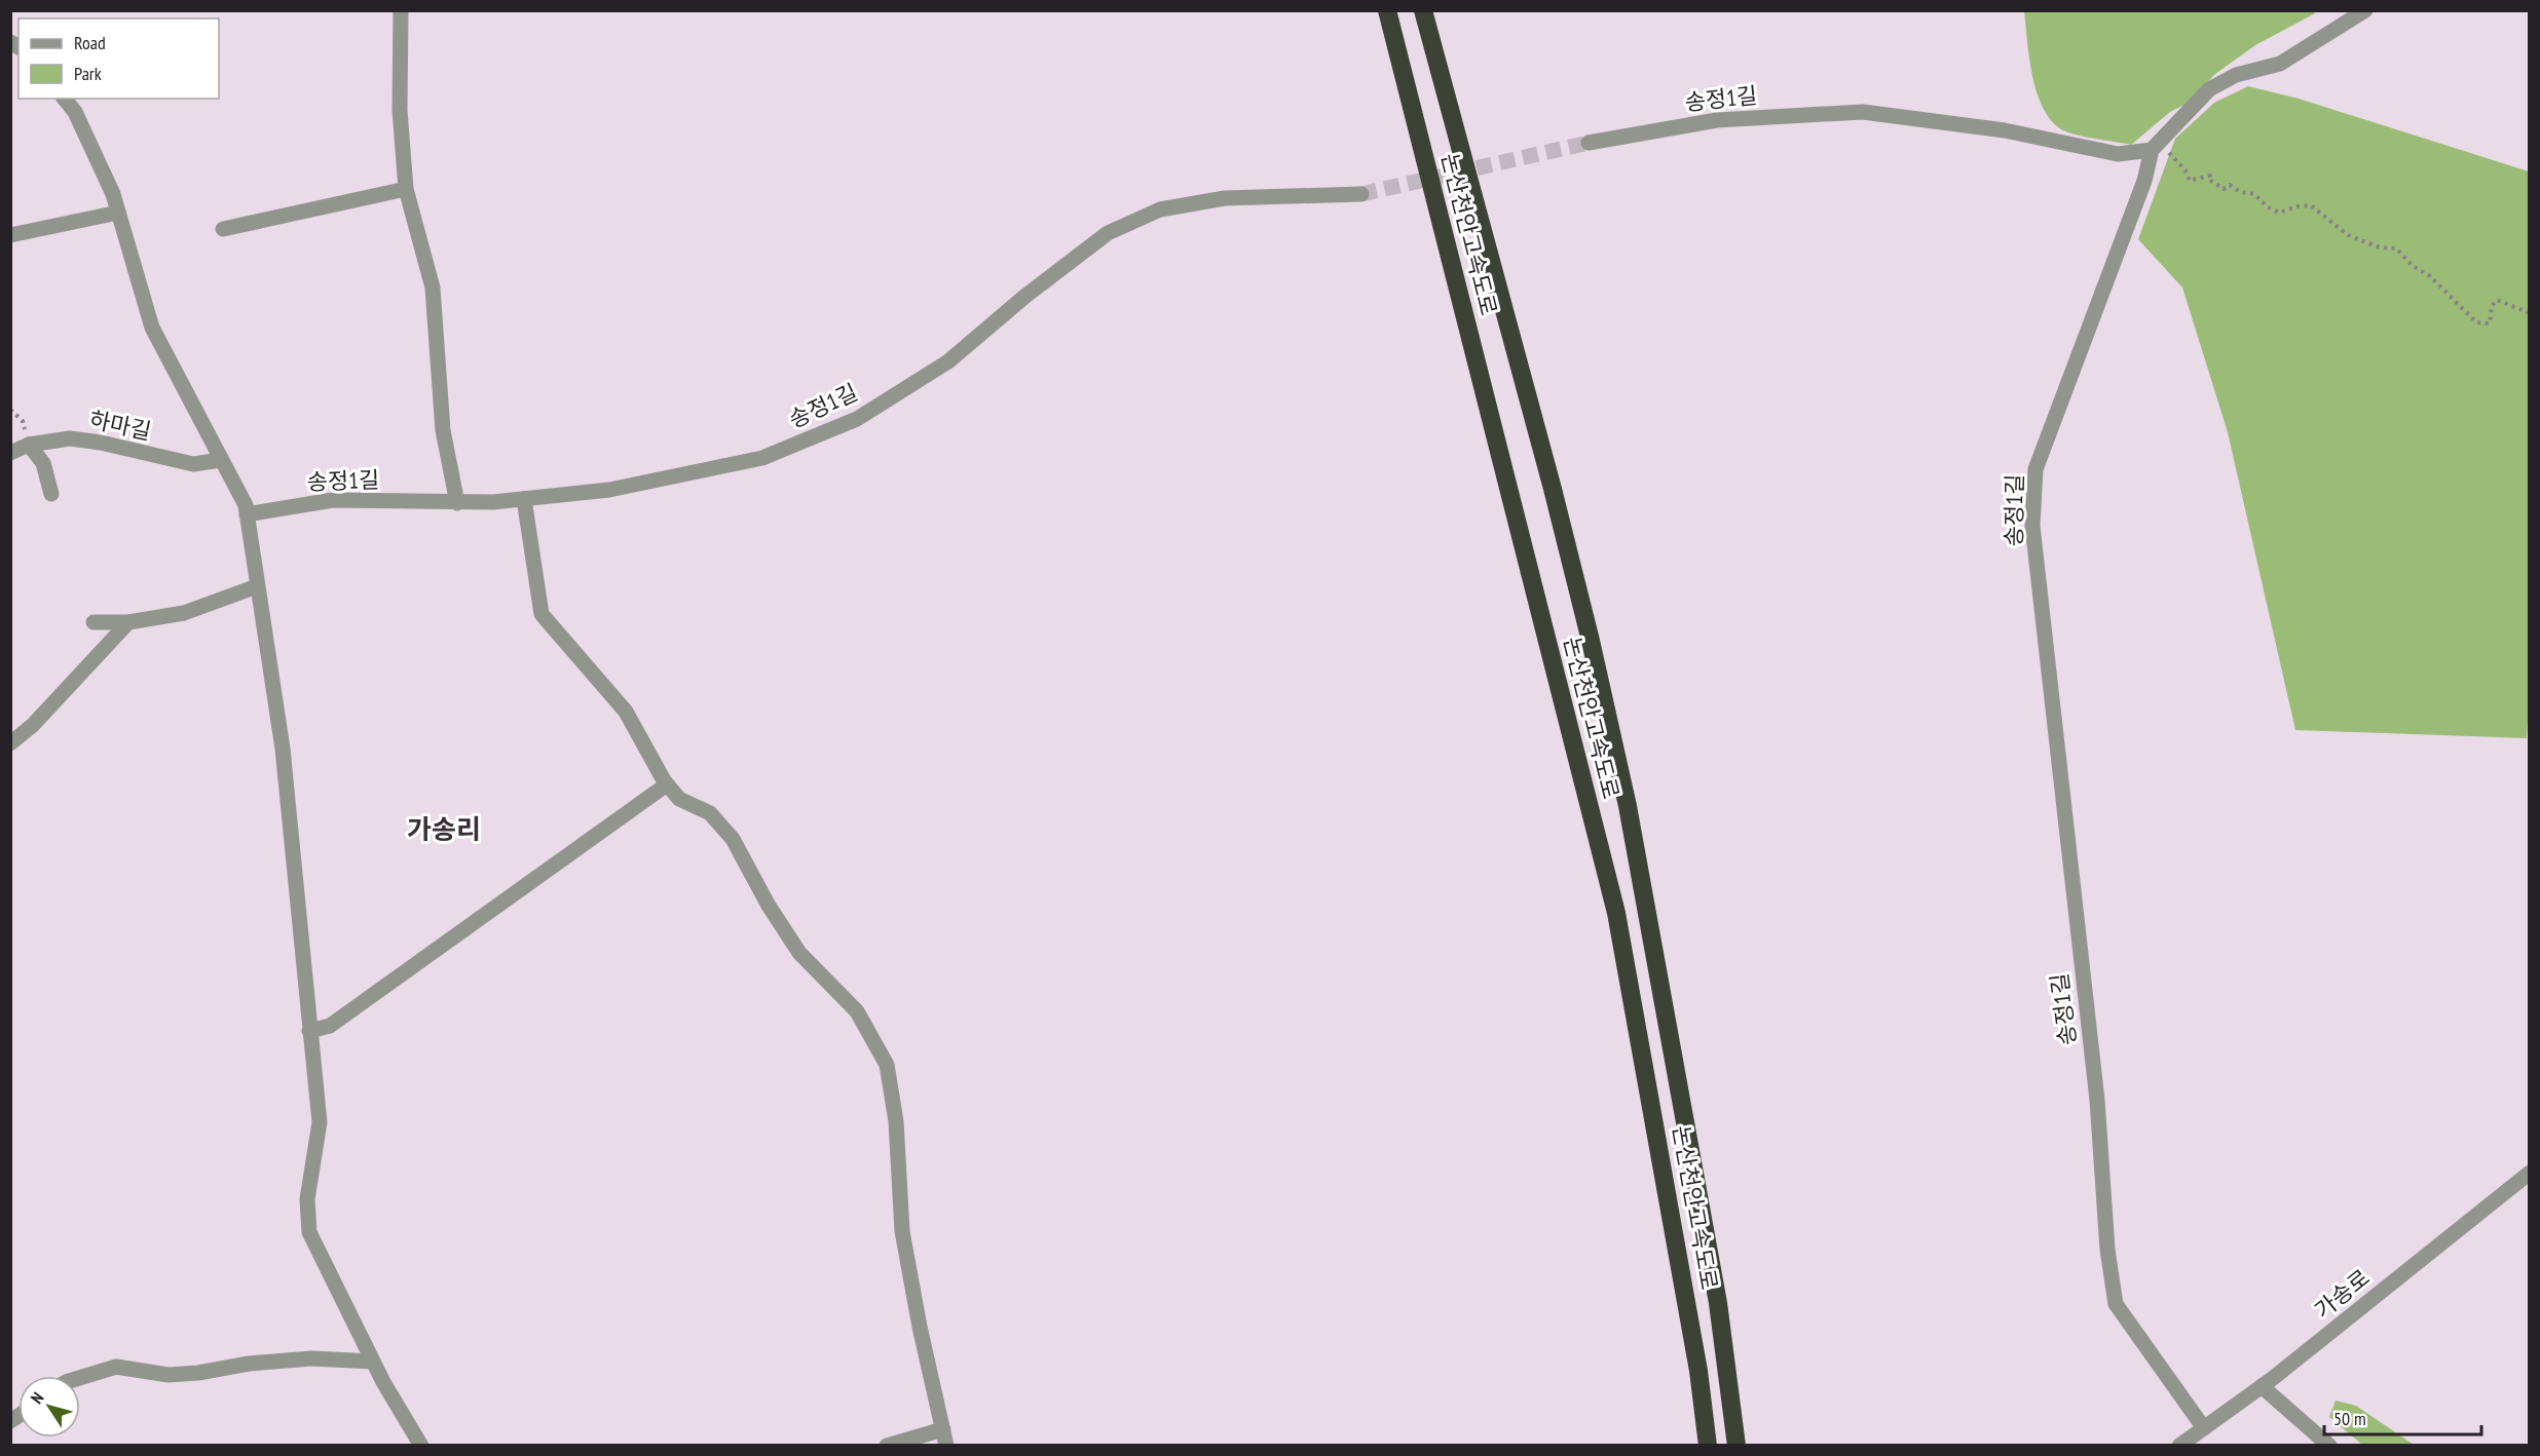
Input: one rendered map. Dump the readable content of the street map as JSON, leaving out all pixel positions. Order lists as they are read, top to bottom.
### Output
{
  "streets": {
    "highway": ["논산천안고속도로"],
    "street": ["송정1길", "하마길", "가송로"]
  },
  "crossings": [
    ["송정1길", "가송로"]
  ],
  "districts": ["가송리"],
  "legend": ["Road", "Park"],
  "scale_bar": "50 m",
  "north": "top left"
}
